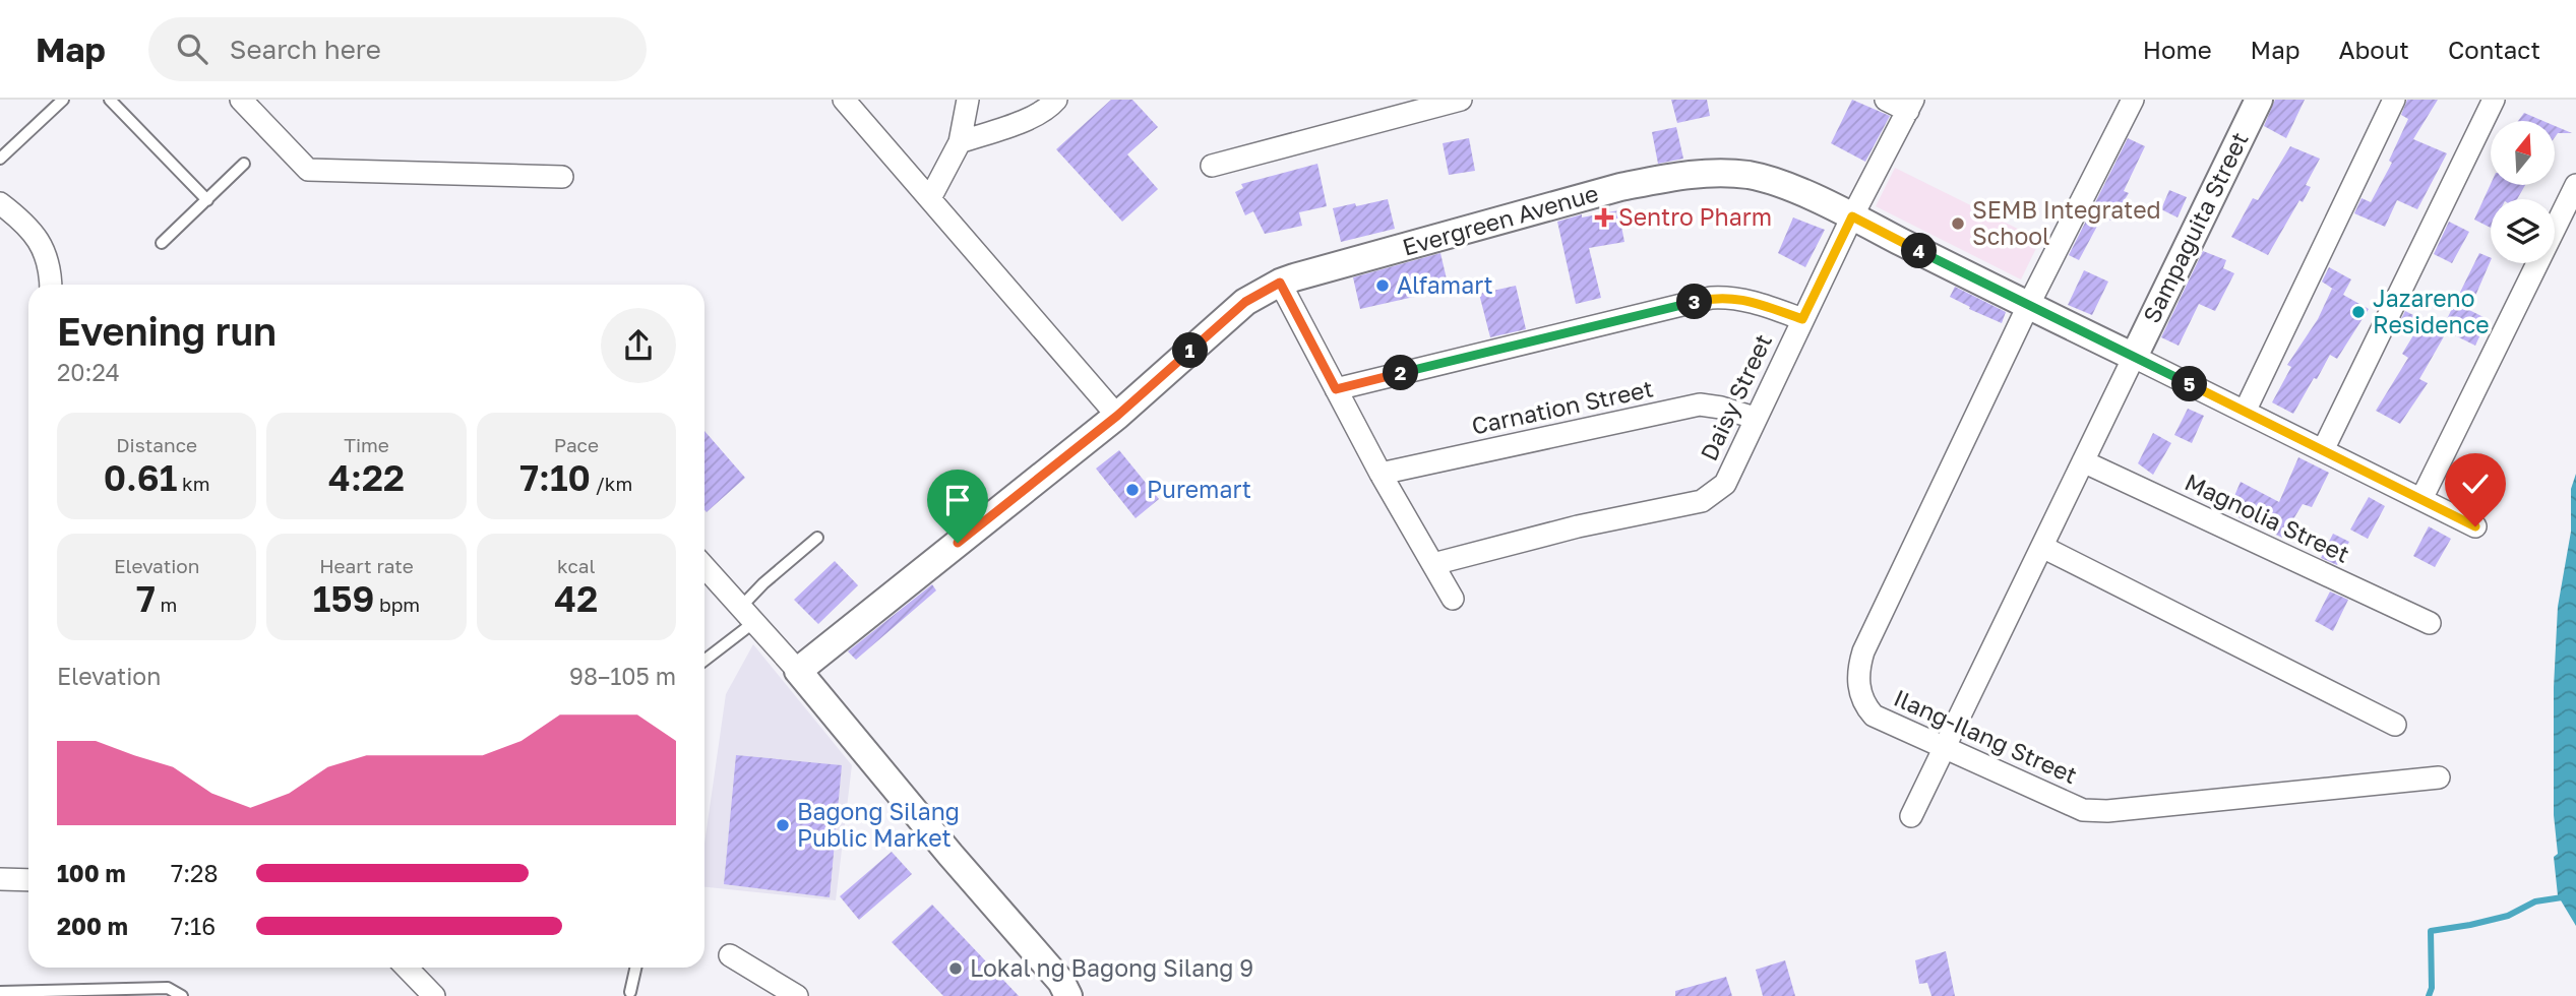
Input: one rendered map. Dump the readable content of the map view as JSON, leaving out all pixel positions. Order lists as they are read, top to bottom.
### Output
{
  "streets": {
    "street": [
      "Evergreen Avenue",
      "Sampaguita Street",
      "Daisy Street",
      "Carnation Street",
      "Magnolia Street",
      "Ilang-Ilang Street"
    ]
  },
  "crossings": [
    ["Evergreen Avenue", "Sampaguita Street"],
    ["Evergreen Avenue", "Daisy Street"],
    ["Evergreen Avenue", "Ilang-Ilang Street"],
    ["Daisy Street", "Carnation Street"]
  ],
  "places": {
    "health": ["Sentro Pharm"],
    "other": [
      "SEMB Integrated School",
      "Alfamart",
      "Jazareno Residence",
      "Puremart",
      "Bagong Silang Public Market",
      "Lokal ng Bagong Silang 9"
    ]
  },
  "north": "top",
  "page": {
    "header": "Map",
    "search": "Search here",
    "nav": [
      "Home",
      "Map",
      "About",
      "Contact"
    ],
    "pins": [
      "4",
      "3",
      "1",
      "2",
      "5"
    ],
    "heading": ["Evening run", "20:24"],
    "stats": [
      ["Distance", "0.61 km"],
      ["Time", "4:22"],
      ["Pace", "7:10 /km"],
      ["Elevation", "7 m"],
      ["Heart rate", "159 bpm"],
      ["kcal", "42"]
    ],
    "chart": ["Elevation", "98–105 m"],
    "list": [
      {
        "name": "100 m",
        "note": "7:28"
      },
      {
        "name": "200 m",
        "note": "7:16"
      }
    ]
  }
}
